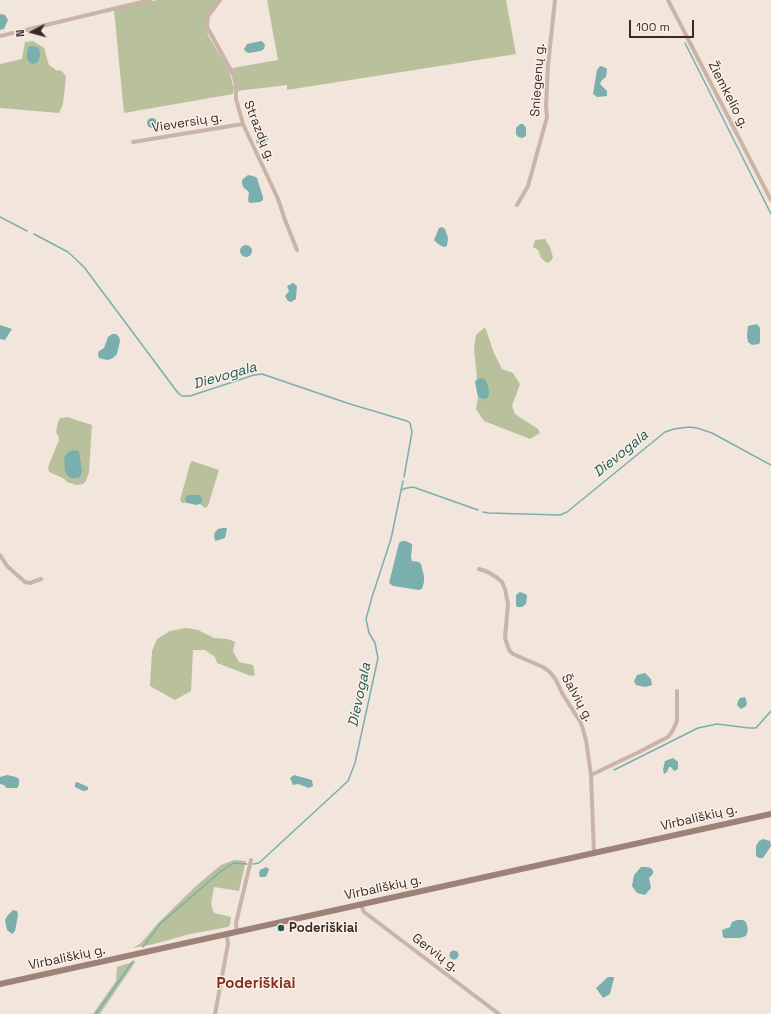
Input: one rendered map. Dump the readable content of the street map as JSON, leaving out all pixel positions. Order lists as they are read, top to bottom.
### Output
{
  "streets": {
    "main road": ["Virbališkių g."],
    "street": [
      "Sniegenų g.",
      "Žiemkelio g.",
      "Vieversių g.",
      "Strazdų g.",
      "Šalvių g.",
      "Gervių g."
    ]
  },
  "crossings": [
    ["Vieversių g.", "Strazdų g."],
    ["Šalvių g.", "Virbališkių g."],
    ["Virbališkių g.", "Gervių g."]
  ],
  "districts": ["Poderiškiai"],
  "water": ["Dievogala"],
  "places": ["Poderiškiai"],
  "scale_bar": "100 m",
  "north": "left"
}
